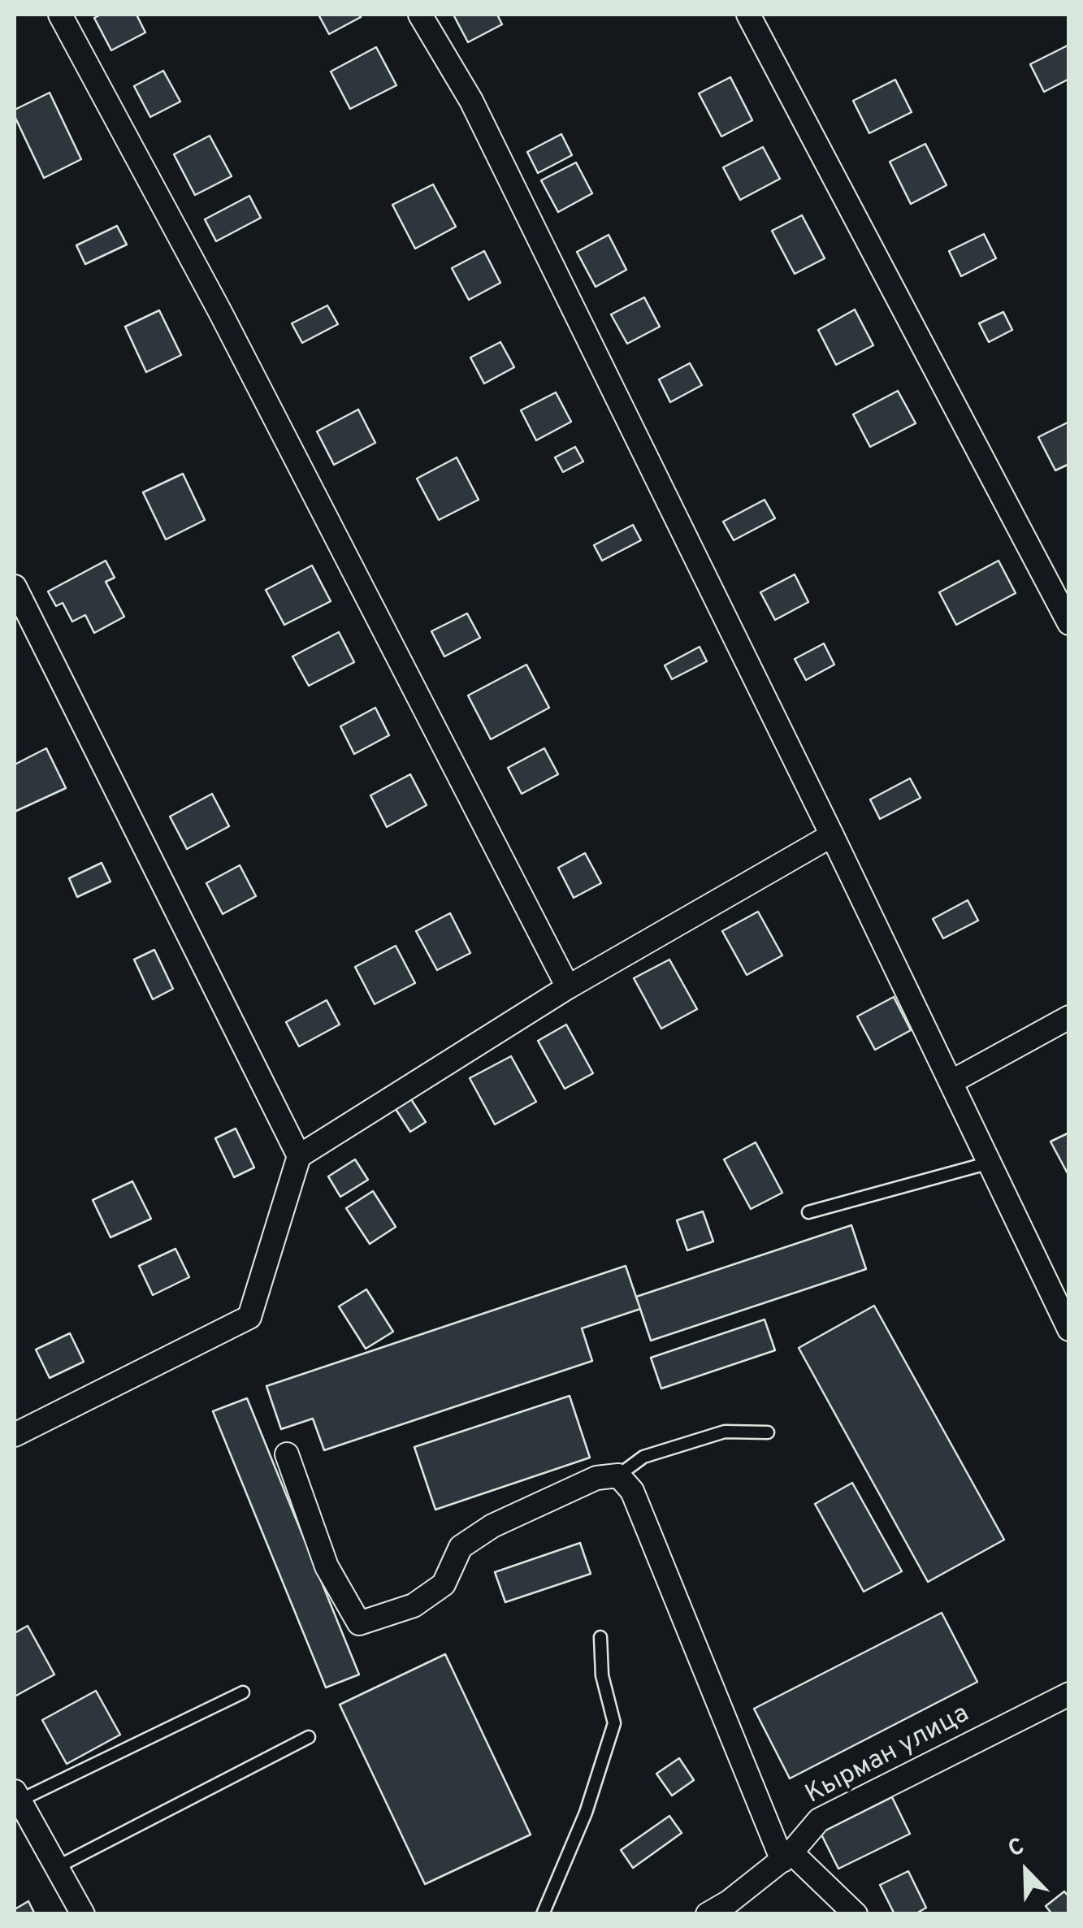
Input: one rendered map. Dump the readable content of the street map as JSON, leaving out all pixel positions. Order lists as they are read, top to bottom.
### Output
{
  "streets": {
    "street": ["Кырман улица"]
  },
  "north": "top left"
}
